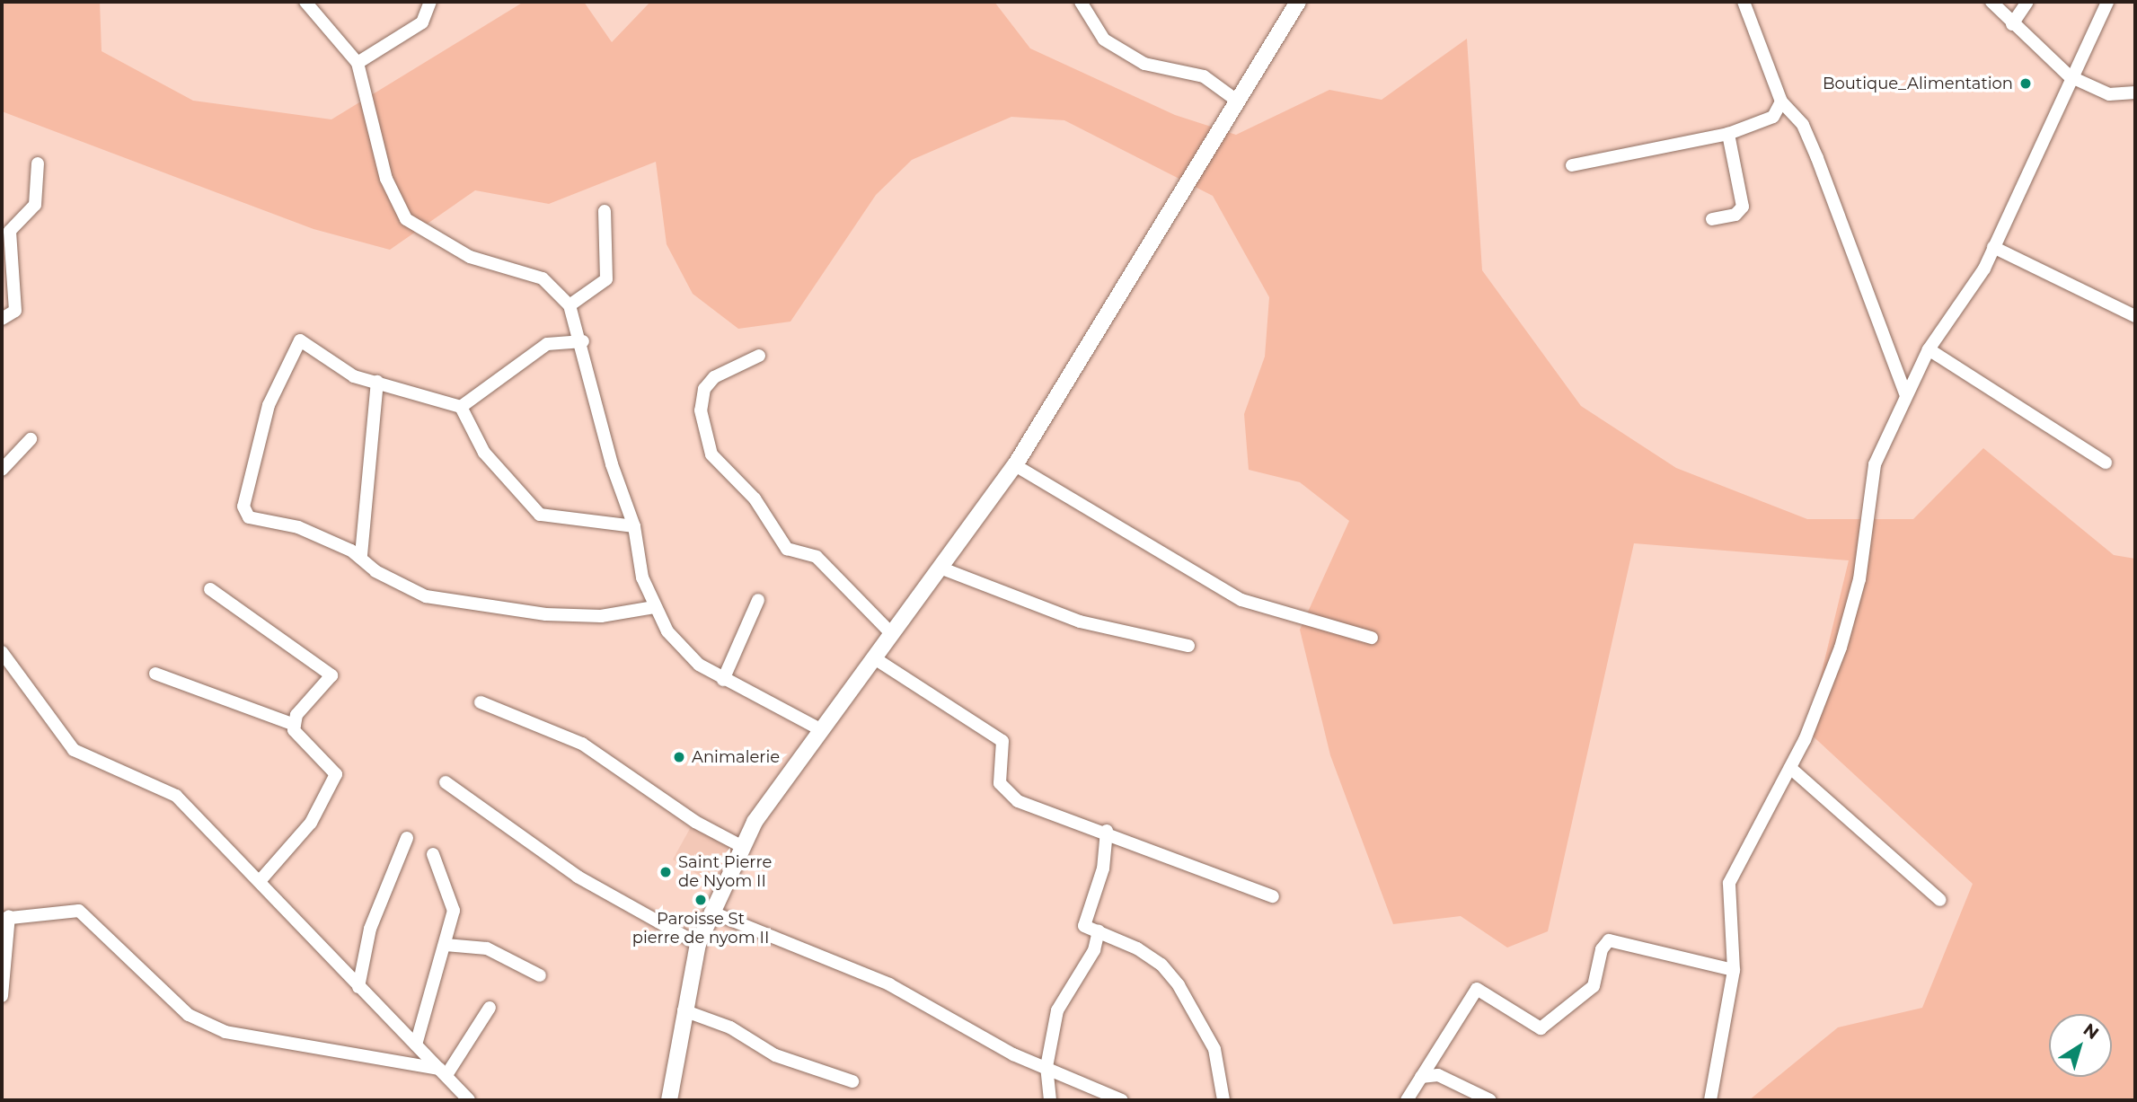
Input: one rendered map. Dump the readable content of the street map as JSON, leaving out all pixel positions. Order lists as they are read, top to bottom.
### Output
{
  "places": [
    "Boutique_Alimentation",
    "Animalerie",
    "Saint Pierre de Nyom II",
    "Paroisse St pierre de nyom II"
  ],
  "north": "top right"
}
